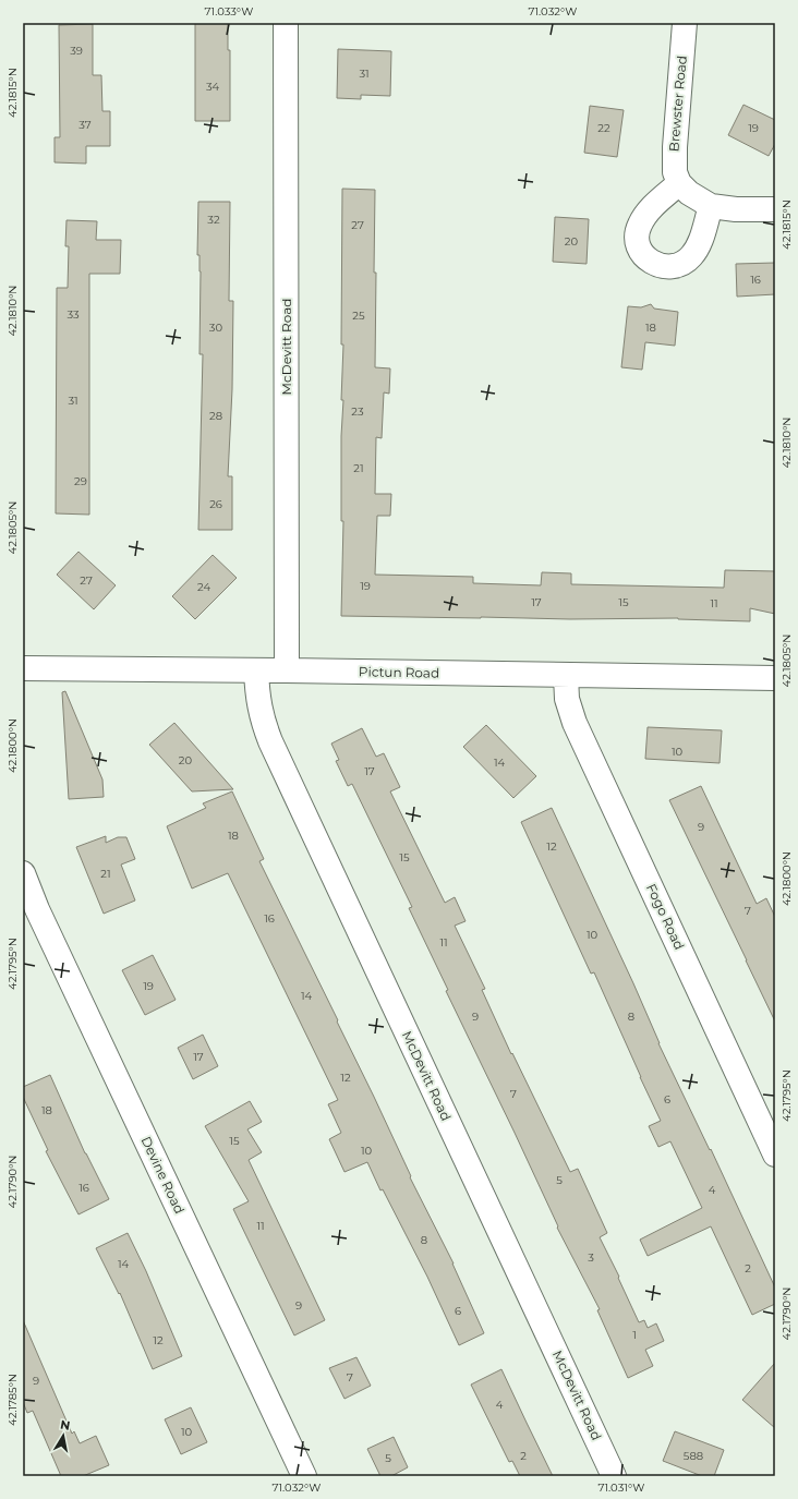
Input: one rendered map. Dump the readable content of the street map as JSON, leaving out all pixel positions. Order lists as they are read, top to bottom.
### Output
{
  "streets": {
    "street": [
      "Brewster Road",
      "McDevitt Road",
      "Pictun Road",
      "Fogo Road",
      "Devine Road"
    ]
  },
  "crossings": [
    ["McDevitt Road", "Pictun Road"],
    ["Pictun Road", "Fogo Road"]
  ],
  "house_numbers": [
    "39",
    "31",
    "34",
    "37",
    "22",
    "19",
    "32",
    "27",
    "20",
    "16",
    "33",
    "25",
    "30",
    "18",
    "31",
    "23",
    "28",
    "21",
    "29",
    "26",
    "27",
    "19",
    "24",
    "17",
    "15",
    "11",
    "10",
    "20",
    "14",
    "17",
    "9",
    "18",
    "12",
    "15",
    "21",
    "7",
    "16",
    "10",
    "11",
    "19",
    "14",
    "9",
    "8",
    "17",
    "12",
    "7",
    "6",
    "18",
    "15",
    "10",
    "5",
    "16",
    "4",
    "11",
    "8",
    "3",
    "14",
    "2",
    "9",
    "6",
    "1",
    "12",
    "7",
    "9",
    "4",
    "10",
    "2",
    "588",
    "5"
  ],
  "north": "top",
  "coordinates": [
    "71.033°W",
    "71.032°W",
    "42.1815°N",
    "42.1810°N",
    "42.1805°N",
    "42.1800°N",
    "42.1795°N",
    "42.1790°N",
    "42.1785°N",
    "71.031°W"
  ]
}
